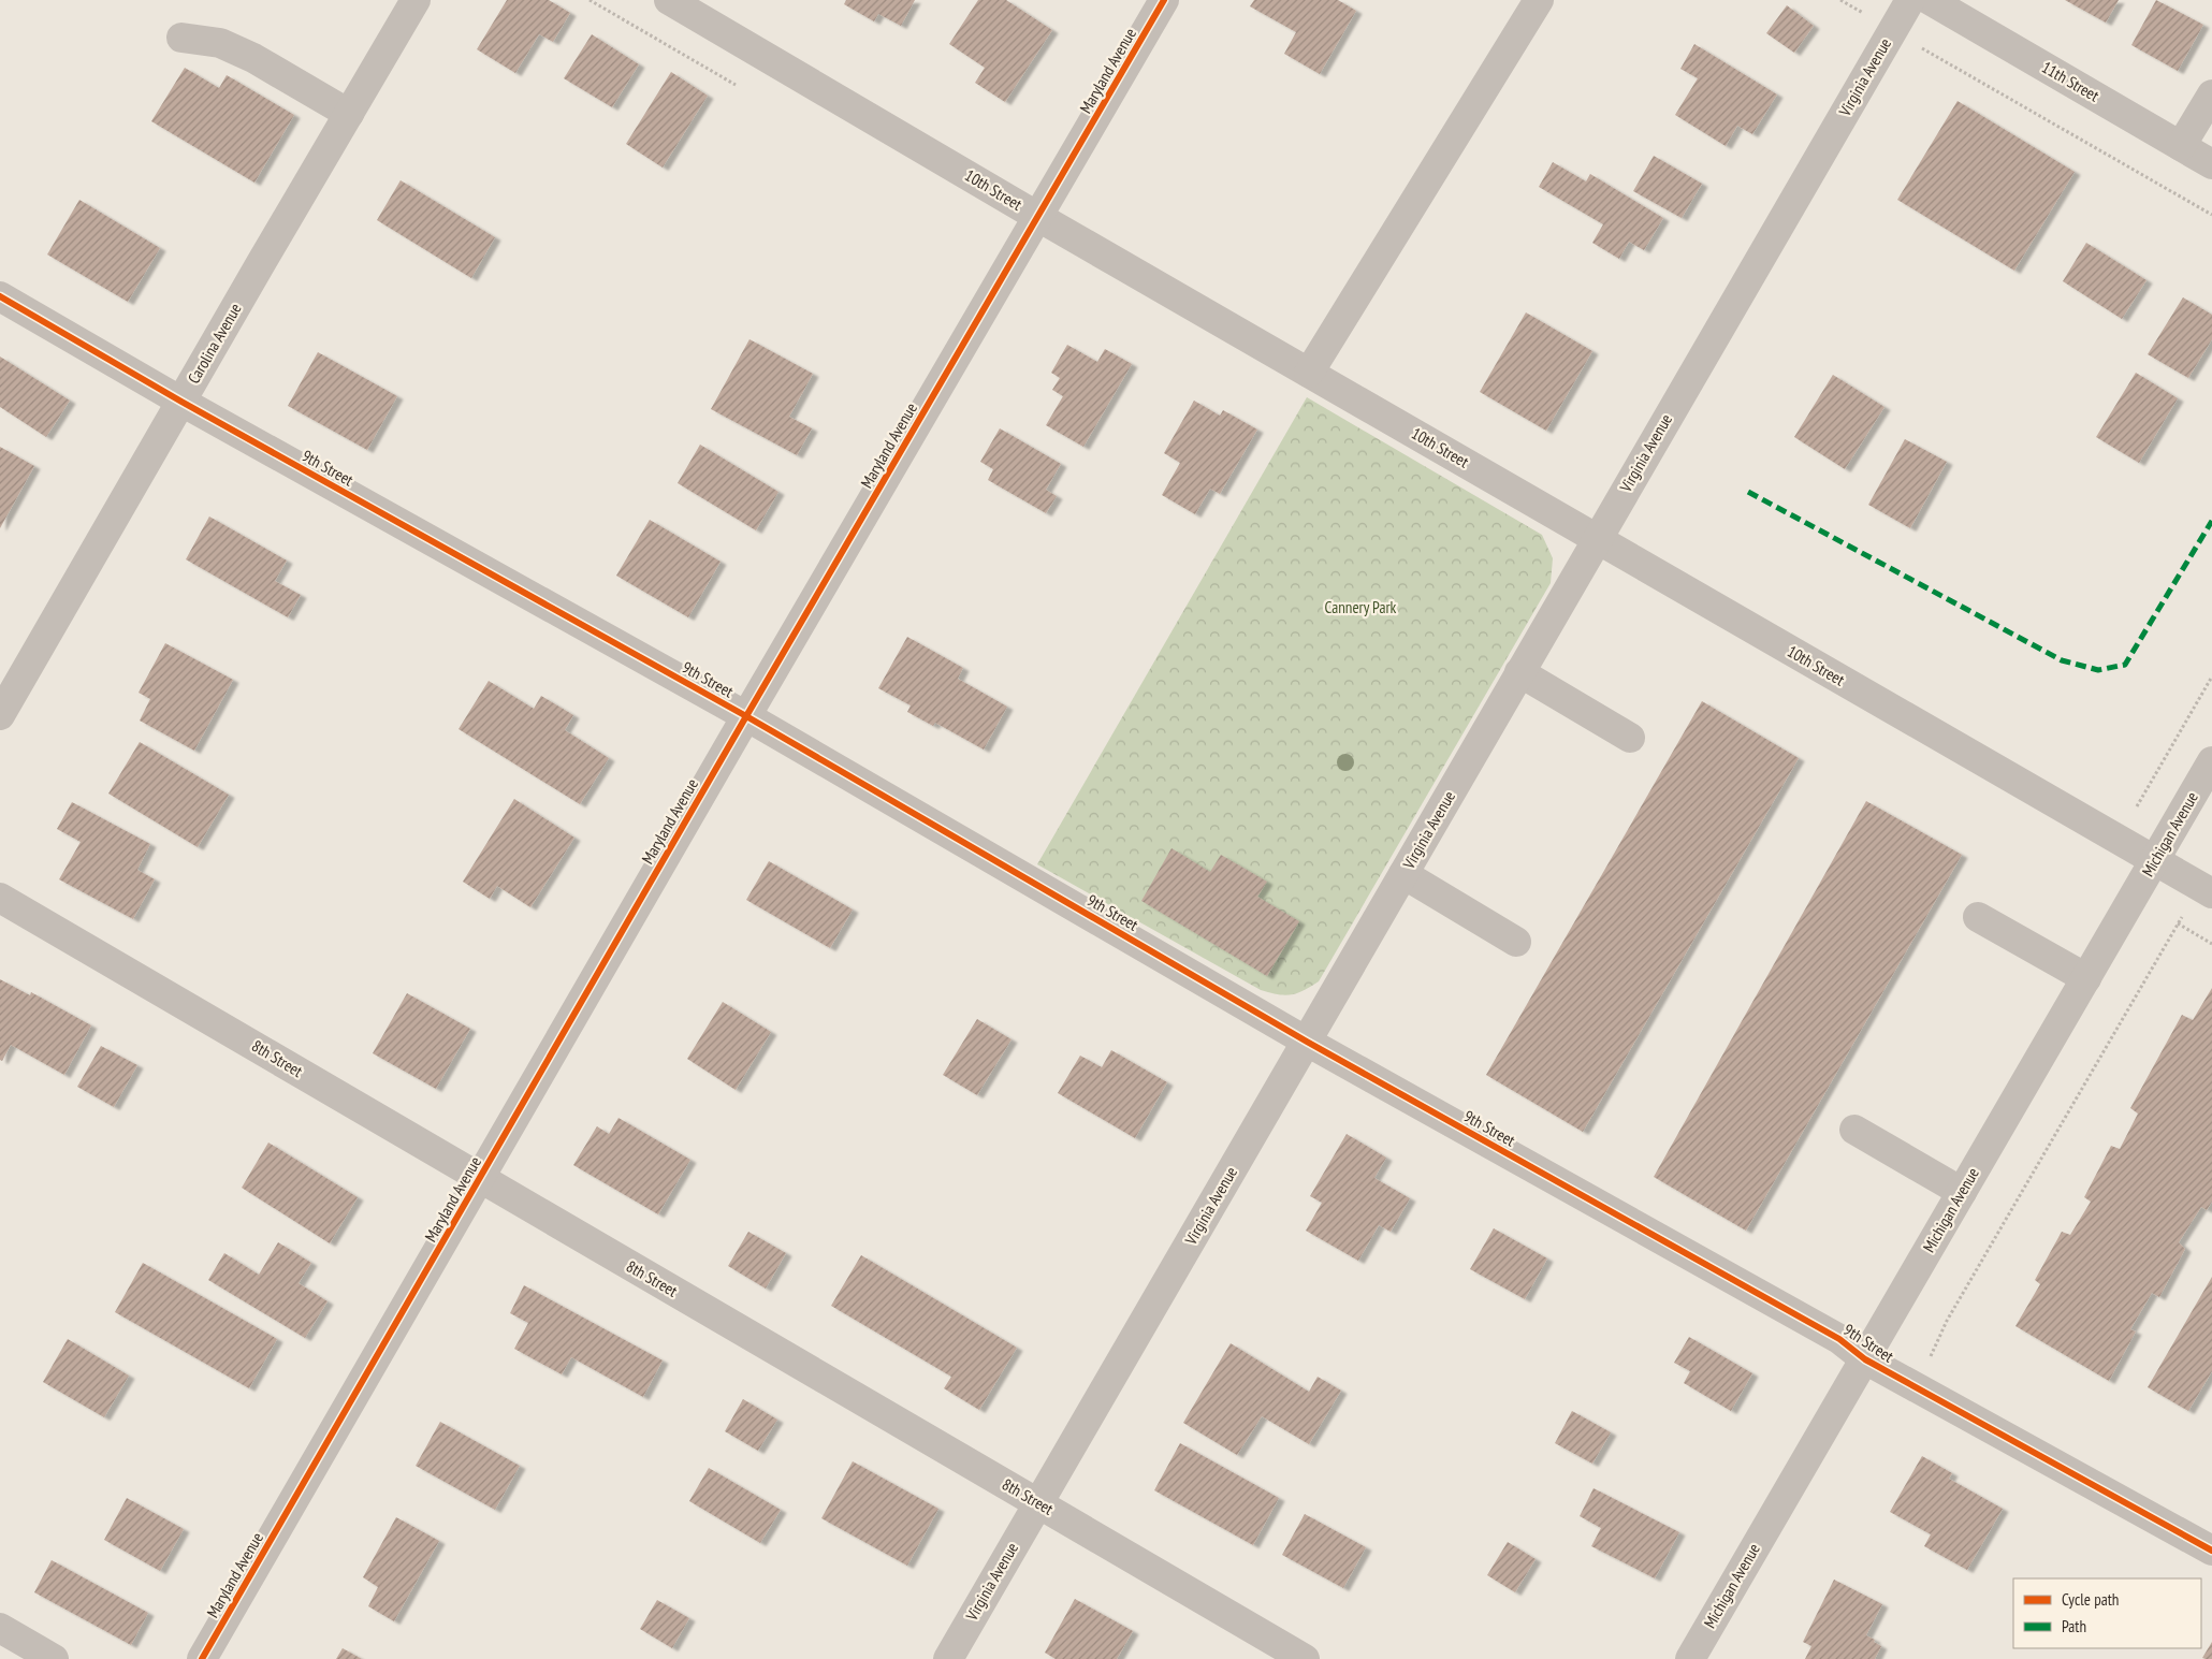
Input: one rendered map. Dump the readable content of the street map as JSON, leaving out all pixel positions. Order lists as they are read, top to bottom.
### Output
{
  "streets": {
    "street": [
      "Maryland Avenue",
      "Virginia Avenue",
      "11th Street",
      "10th Street",
      "Carolina Avenue",
      "9th Street",
      "Michigan Avenue",
      "8th Street"
    ]
  },
  "crossings": [
    ["Maryland Avenue", "10th Street"],
    ["Maryland Avenue", "9th Street"],
    ["Maryland Avenue", "8th Street"],
    ["Virginia Avenue", "10th Street"],
    ["Virginia Avenue", "9th Street"],
    ["Virginia Avenue", "8th Street"],
    ["10th Street", "Michigan Avenue"],
    ["Carolina Avenue", "9th Street"],
    ["9th Street", "Michigan Avenue"]
  ],
  "parks": ["Cannery Park"],
  "legend": ["Cycle path", "Path"]
}
